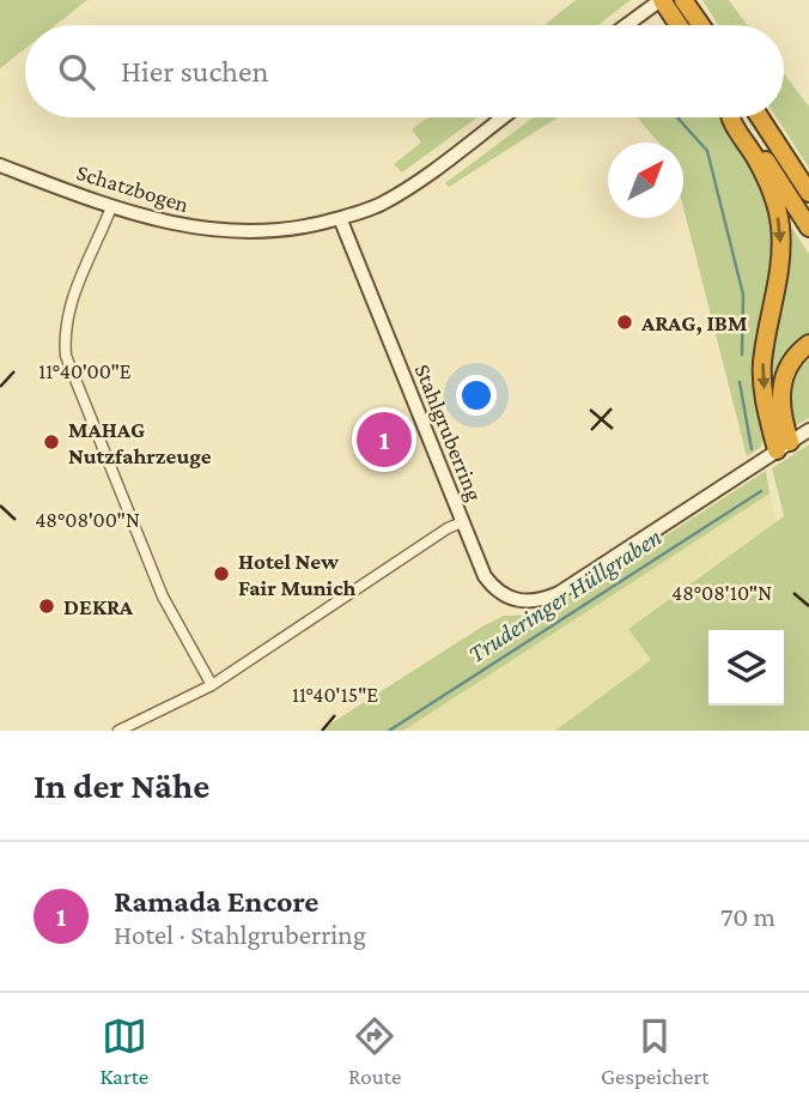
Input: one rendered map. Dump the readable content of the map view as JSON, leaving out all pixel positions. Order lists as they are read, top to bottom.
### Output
{
  "streets": {
    "main road": ["Schatzbogen", "Stahlgruberring"]
  },
  "crossings": [
    ["Schatzbogen", "Stahlgruberring"]
  ],
  "water": ["Truderinger Hüllgraben"],
  "places": [
    "ARAG, IBM",
    "MAHAG Nutzfahrzeuge",
    "Hotel New Fair Munich",
    "DEKRA"
  ],
  "north": "top right",
  "page": {
    "search": "Hier suchen",
    "pins": "1",
    "heading": "In der Nähe",
    "list": [
      {
        "mark": "1",
        "name": "Ramada Encore",
        "note": "Hotel · Stahlgruberring",
        "value": "70 m"
      }
    ],
    "nav": ["Karte", "Route", "Gespeichert"]
  },
  "coordinates": [
    "11°40'00\"E",
    "48°08'00\"N",
    "48°08'10\"N",
    "11°40'15\"E"
  ]
}
